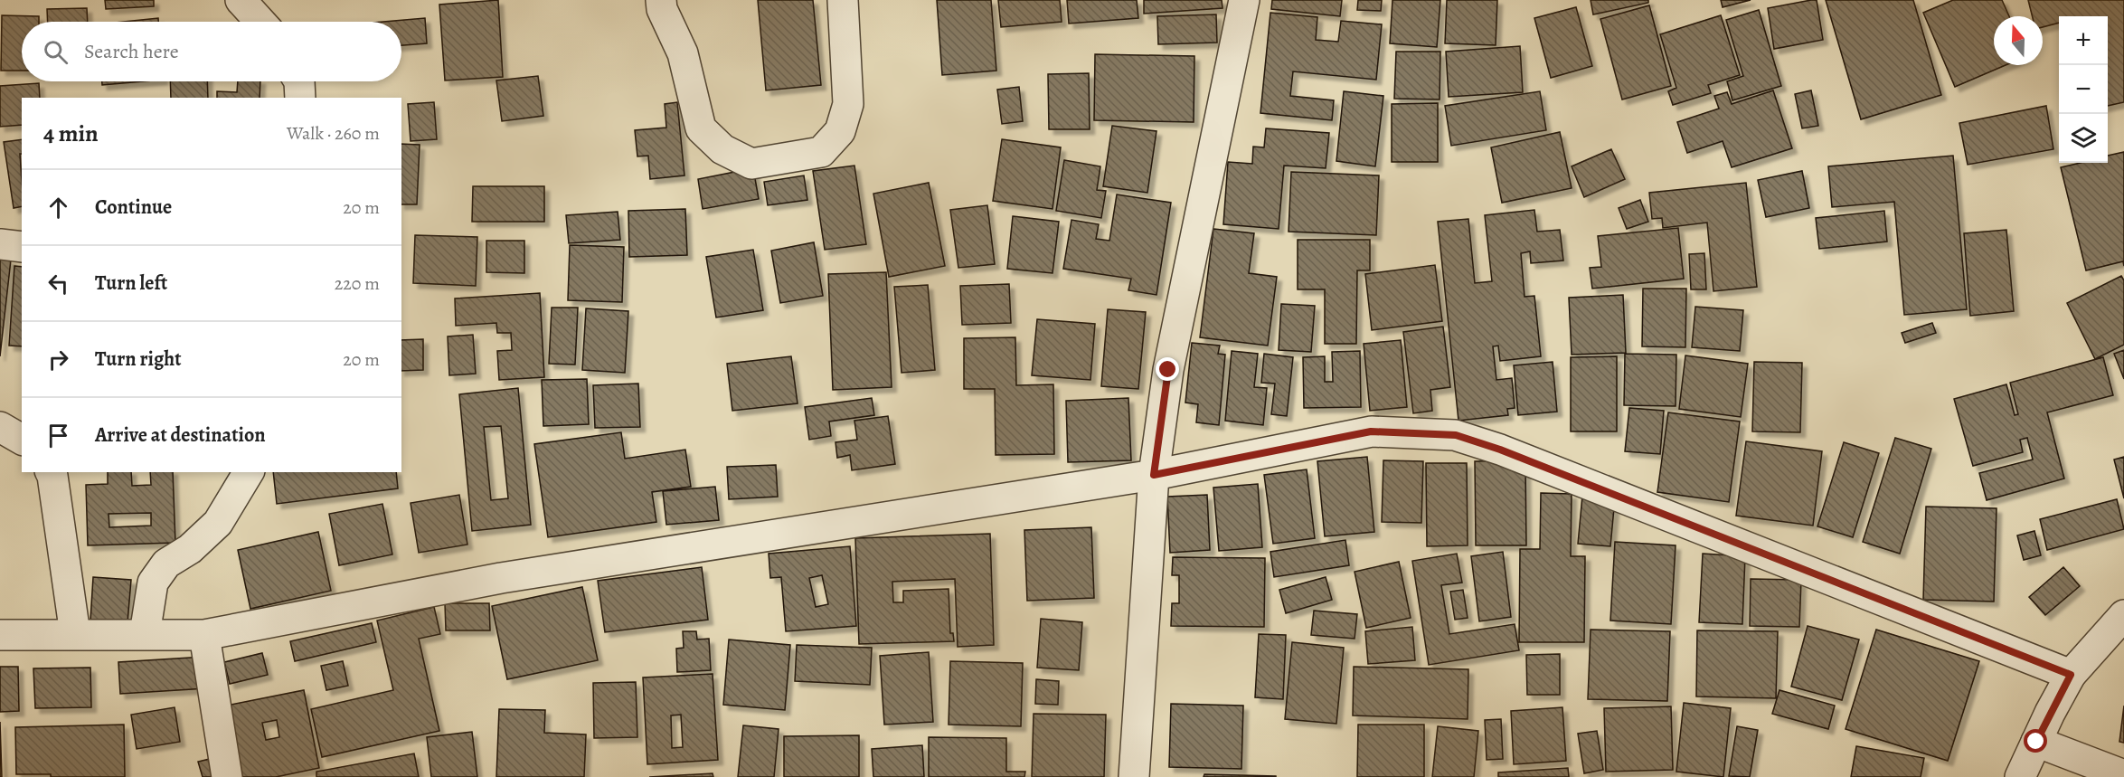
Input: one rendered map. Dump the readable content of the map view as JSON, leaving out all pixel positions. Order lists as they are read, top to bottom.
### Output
{
  "north": "top",
  "page": {
    "map_buttons": ["+", "−"],
    "search": "Search here",
    "heading": ["4 min", "Walk · 260 m"],
    "list": [
      ["Continue", "20 m"],
      ["Turn left", "220 m"],
      ["Turn right", "20 m"],
      "Arrive at destination"
    ]
  }
}
